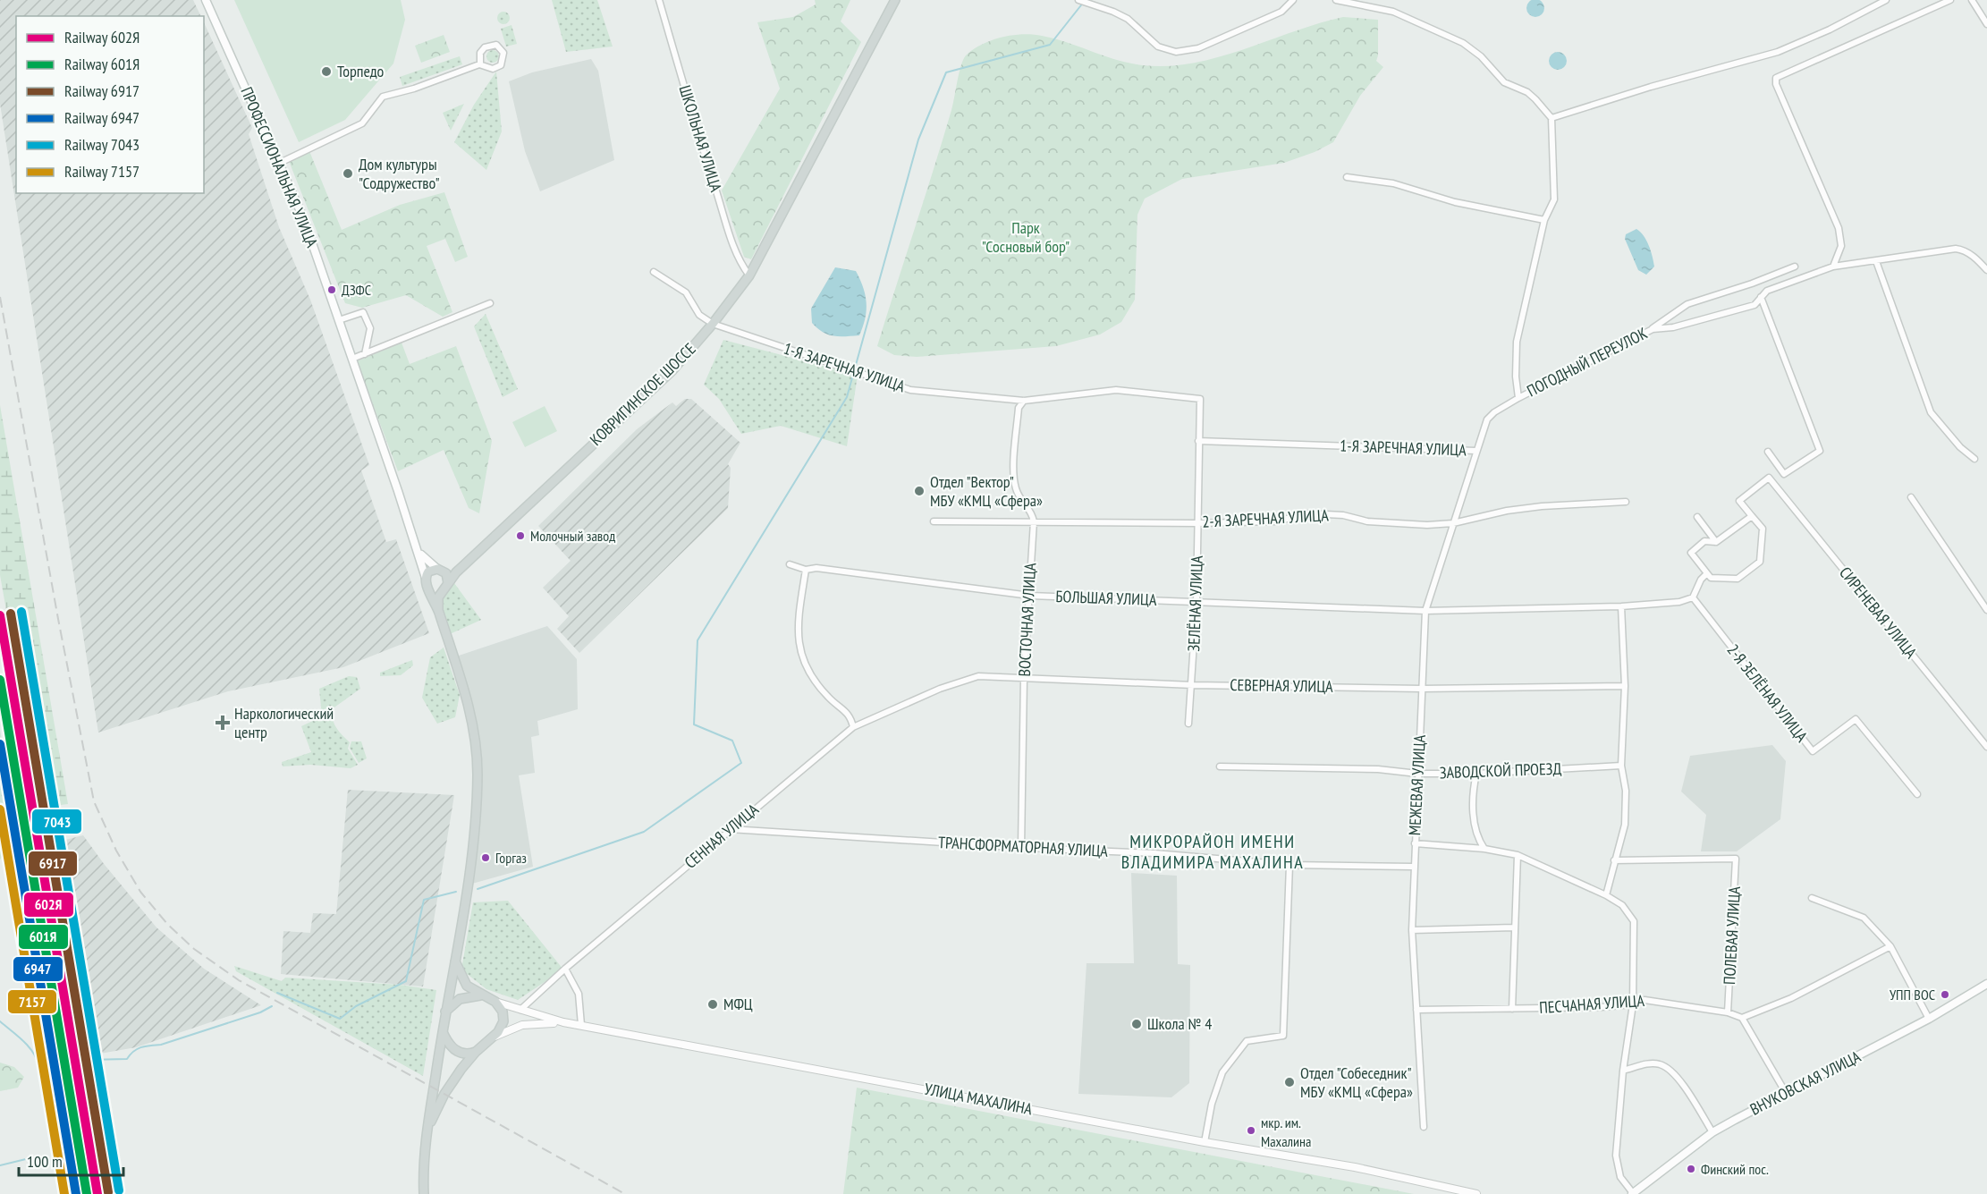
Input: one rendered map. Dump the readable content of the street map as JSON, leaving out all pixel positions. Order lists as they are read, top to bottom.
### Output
{
  "streets": {
    "main road": [
      "ПРОФЕССИОНАЛЬНАЯ УЛИЦА",
      "КОВРИГИНСКОЕ ШОССЕ",
      "ВНУКОВСКАЯ УЛИЦА",
      "УЛИЦА МАХАЛИНА"
    ],
    "street": [
      "ШКОЛЬНАЯ УЛИЦА",
      "ПОГОДНЫЙ ПЕРЕУЛОК",
      "1-Я ЗАРЕЧНАЯ УЛИЦА",
      "2-Я ЗАРЕЧНАЯ УЛИЦА",
      "БОЛЬШАЯ УЛИЦА",
      "ЗЕЛЁНАЯ УЛИЦА",
      "СИРЕНЕВАЯ УЛИЦА",
      "ВОСТОЧНАЯ УЛИЦА",
      "СЕВЕРНАЯ УЛИЦА",
      "2-Я ЗЕЛЁНАЯ УЛИЦА",
      "ЗАВОДСКОЙ ПРОЕЗД",
      "МЕЖЕВАЯ УЛИЦА",
      "СЕННАЯ УЛИЦА",
      "ТРАНСФОРМАТОРНАЯ УЛИЦА",
      "ПОЛЕВАЯ УЛИЦА",
      "ПЕСЧАНАЯ УЛИЦА"
    ]
  },
  "crossings": [
    ["ШКОЛЬНАЯ УЛИЦА", "КОВРИГИНСКОЕ ШОССЕ"],
    ["ПРОФЕССИОНАЛЬНАЯ УЛИЦА", "КОВРИГИНСКОЕ ШОССЕ"],
    ["ПРОФЕССИОНАЛЬНАЯ УЛИЦА", "УЛИЦА МАХАЛИНА"],
    ["ПОГОДНЫЙ ПЕРЕУЛОК", "1-Я ЗАРЕЧНАЯ УЛИЦА"],
    ["1-Я ЗАРЕЧНАЯ УЛИЦА", "КОВРИГИНСКОЕ ШОССЕ"],
    ["1-Я ЗАРЕЧНАЯ УЛИЦА", "ЗЕЛЁНАЯ УЛИЦА"],
    ["1-Я ЗАРЕЧНАЯ УЛИЦА", "ВОСТОЧНАЯ УЛИЦА"],
    ["1-Я ЗАРЕЧНАЯ УЛИЦА", "МЕЖЕВАЯ УЛИЦА"],
    ["2-Я ЗАРЕЧНАЯ УЛИЦА", "ЗЕЛЁНАЯ УЛИЦА"],
    ["2-Я ЗАРЕЧНАЯ УЛИЦА", "ВОСТОЧНАЯ УЛИЦА"],
    ["2-Я ЗАРЕЧНАЯ УЛИЦА", "МЕЖЕВАЯ УЛИЦА"],
    ["БОЛЬШАЯ УЛИЦА", "ЗЕЛЁНАЯ УЛИЦА"],
    ["БОЛЬШАЯ УЛИЦА", "ВОСТОЧНАЯ УЛИЦА"],
    ["БОЛЬШАЯ УЛИЦА", "МЕЖЕВАЯ УЛИЦА"],
    ["ЗЕЛЁНАЯ УЛИЦА", "СЕВЕРНАЯ УЛИЦА"],
    ["ВОСТОЧНАЯ УЛИЦА", "СЕВЕРНАЯ УЛИЦА"],
    ["ВОСТОЧНАЯ УЛИЦА", "ТРАНСФОРМАТОРНАЯ УЛИЦА"],
    ["СЕВЕРНАЯ УЛИЦА", "МЕЖЕВАЯ УЛИЦА"],
    ["СЕВЕРНАЯ УЛИЦА", "СЕННАЯ УЛИЦА"],
    ["ЗАВОДСКОЙ ПРОЕЗД", "МЕЖЕВАЯ УЛИЦА"],
    ["МЕЖЕВАЯ УЛИЦА", "ТРАНСФОРМАТОРНАЯ УЛИЦА"],
    ["МЕЖЕВАЯ УЛИЦА", "ПЕСЧАНАЯ УЛИЦА"],
    ["СЕННАЯ УЛИЦА", "ТРАНСФОРМАТОРНАЯ УЛИЦА"],
    ["СЕННАЯ УЛИЦА", "УЛИЦА МАХАЛИНА"],
    ["ПОЛЕВАЯ УЛИЦА", "ПЕСЧАНАЯ УЛИЦА"]
  ],
  "districts": ["МИКРОРАЙОН ИМЕНИ ВЛАДИМИРА МАХАЛИНА"],
  "parks": ["Парк \"Сосновый бор\""],
  "places": {
    "other": [
      "Торпедо",
      "Дом культуры \"Содружество\"",
      "ДЗФС",
      "Отдел \"Вектор\" МБУ «КМЦ «Сфера»",
      "Молочный завод",
      "Горгаз",
      "УПП ВОС",
      "МФЦ",
      "Школа № 4",
      "Отдел \"Собеседник\" МБУ «КМЦ «Сфера»",
      "мкр. им. Махалина",
      "Финский пос."
    ],
    "health": ["Наркологический центр"]
  },
  "lines": [
    "rail line 7043",
    "rail line 6917",
    "rail line 602Я",
    "rail line 601Я",
    "rail line 6947",
    "rail line 7157"
  ],
  "legend": [
    "Railway 602Я",
    "Railway 601Я",
    "Railway 6917",
    "Railway 6947",
    "Railway 7043",
    "Railway 7157"
  ],
  "scale_bar": "100 m"
}
